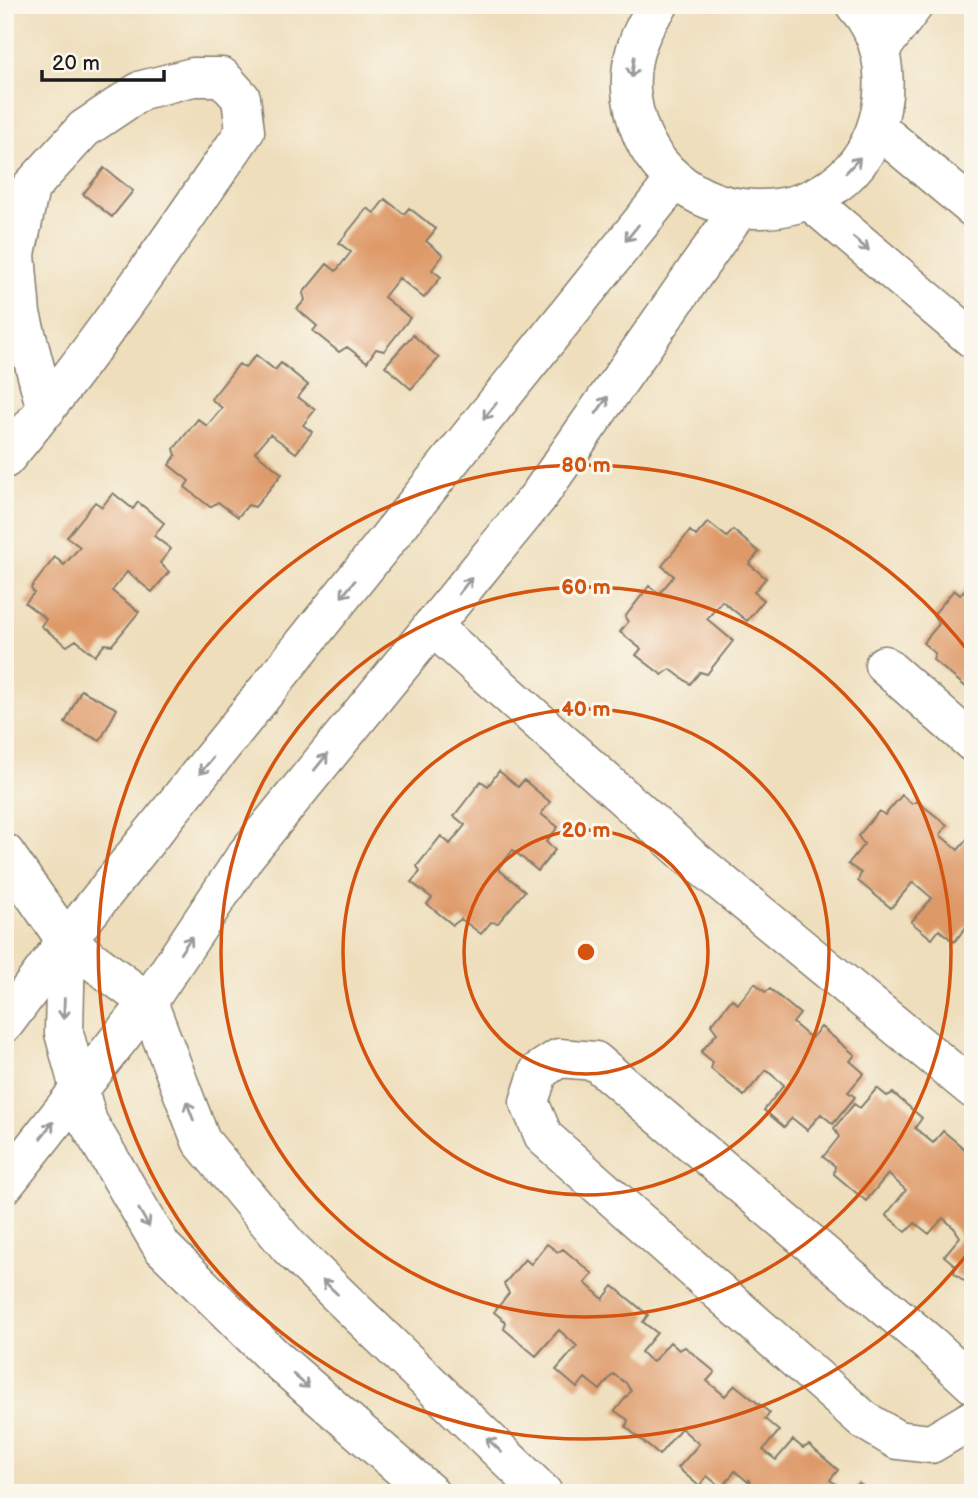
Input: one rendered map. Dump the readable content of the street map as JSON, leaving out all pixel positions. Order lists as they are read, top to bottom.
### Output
{
  "scale_bar": "20 m",
  "rings": [
    "80 m",
    "60 m",
    "40 m",
    "20 m"
  ]
}
